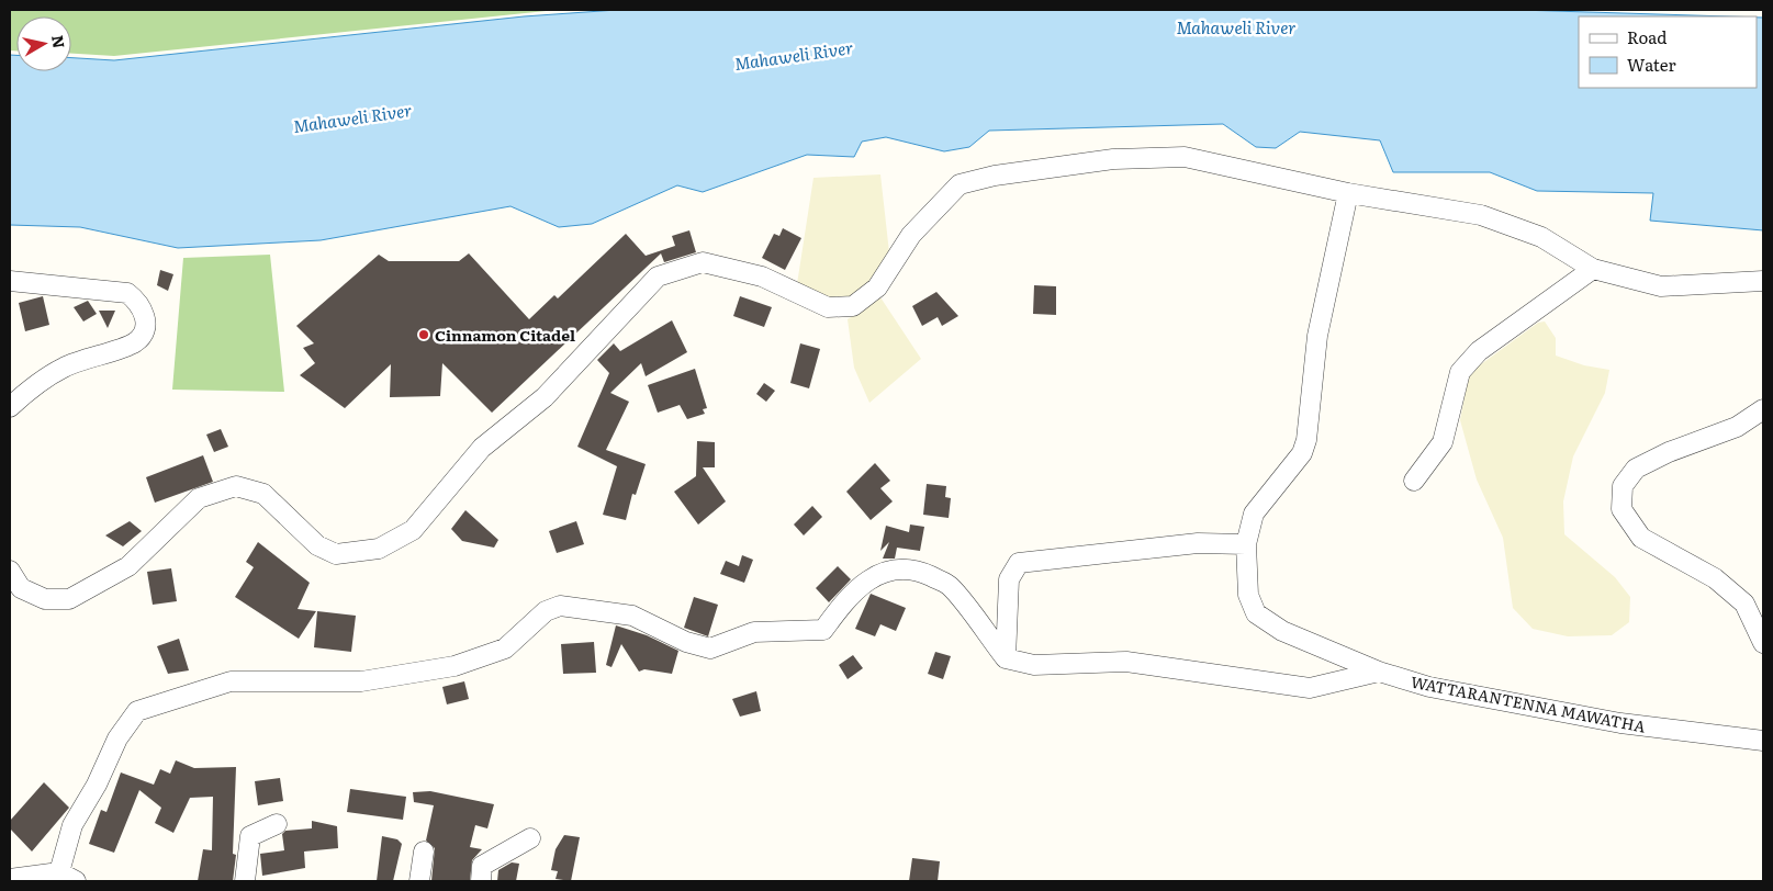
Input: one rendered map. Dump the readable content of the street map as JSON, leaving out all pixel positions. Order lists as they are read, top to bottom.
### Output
{
  "streets": {
    "street": ["WATTARANTENNA MAWATHA"]
  },
  "water": ["Mahaweli River"],
  "places": ["Cinnamon Citadel"],
  "legend": ["Road", "Water"],
  "north": "right"
}
